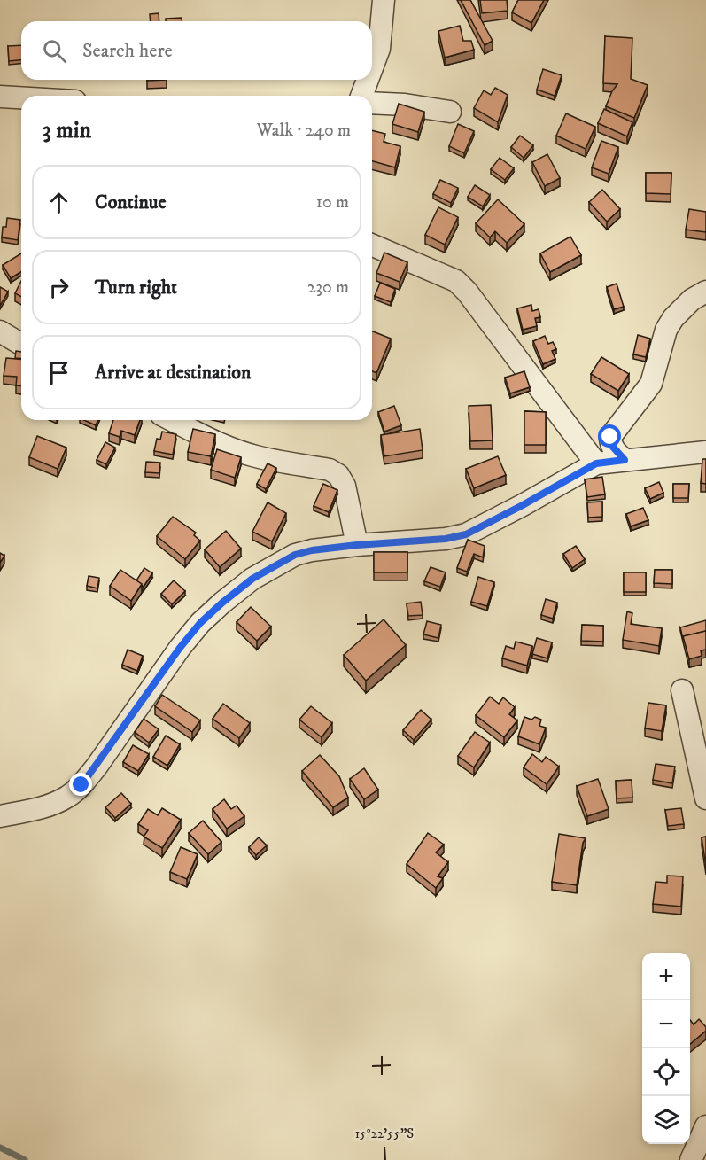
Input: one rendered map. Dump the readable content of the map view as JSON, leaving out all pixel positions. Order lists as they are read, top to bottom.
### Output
{
  "page": {
    "search": "Search here",
    "heading": ["3 min", "Walk · 240 m"],
    "list": [
      ["Continue", "10 m"],
      ["Turn right", "230 m"],
      "Arrive at destination"
    ],
    "map_buttons": ["+", "−"]
  },
  "coordinates": ["15°22'55\"S"]
}
